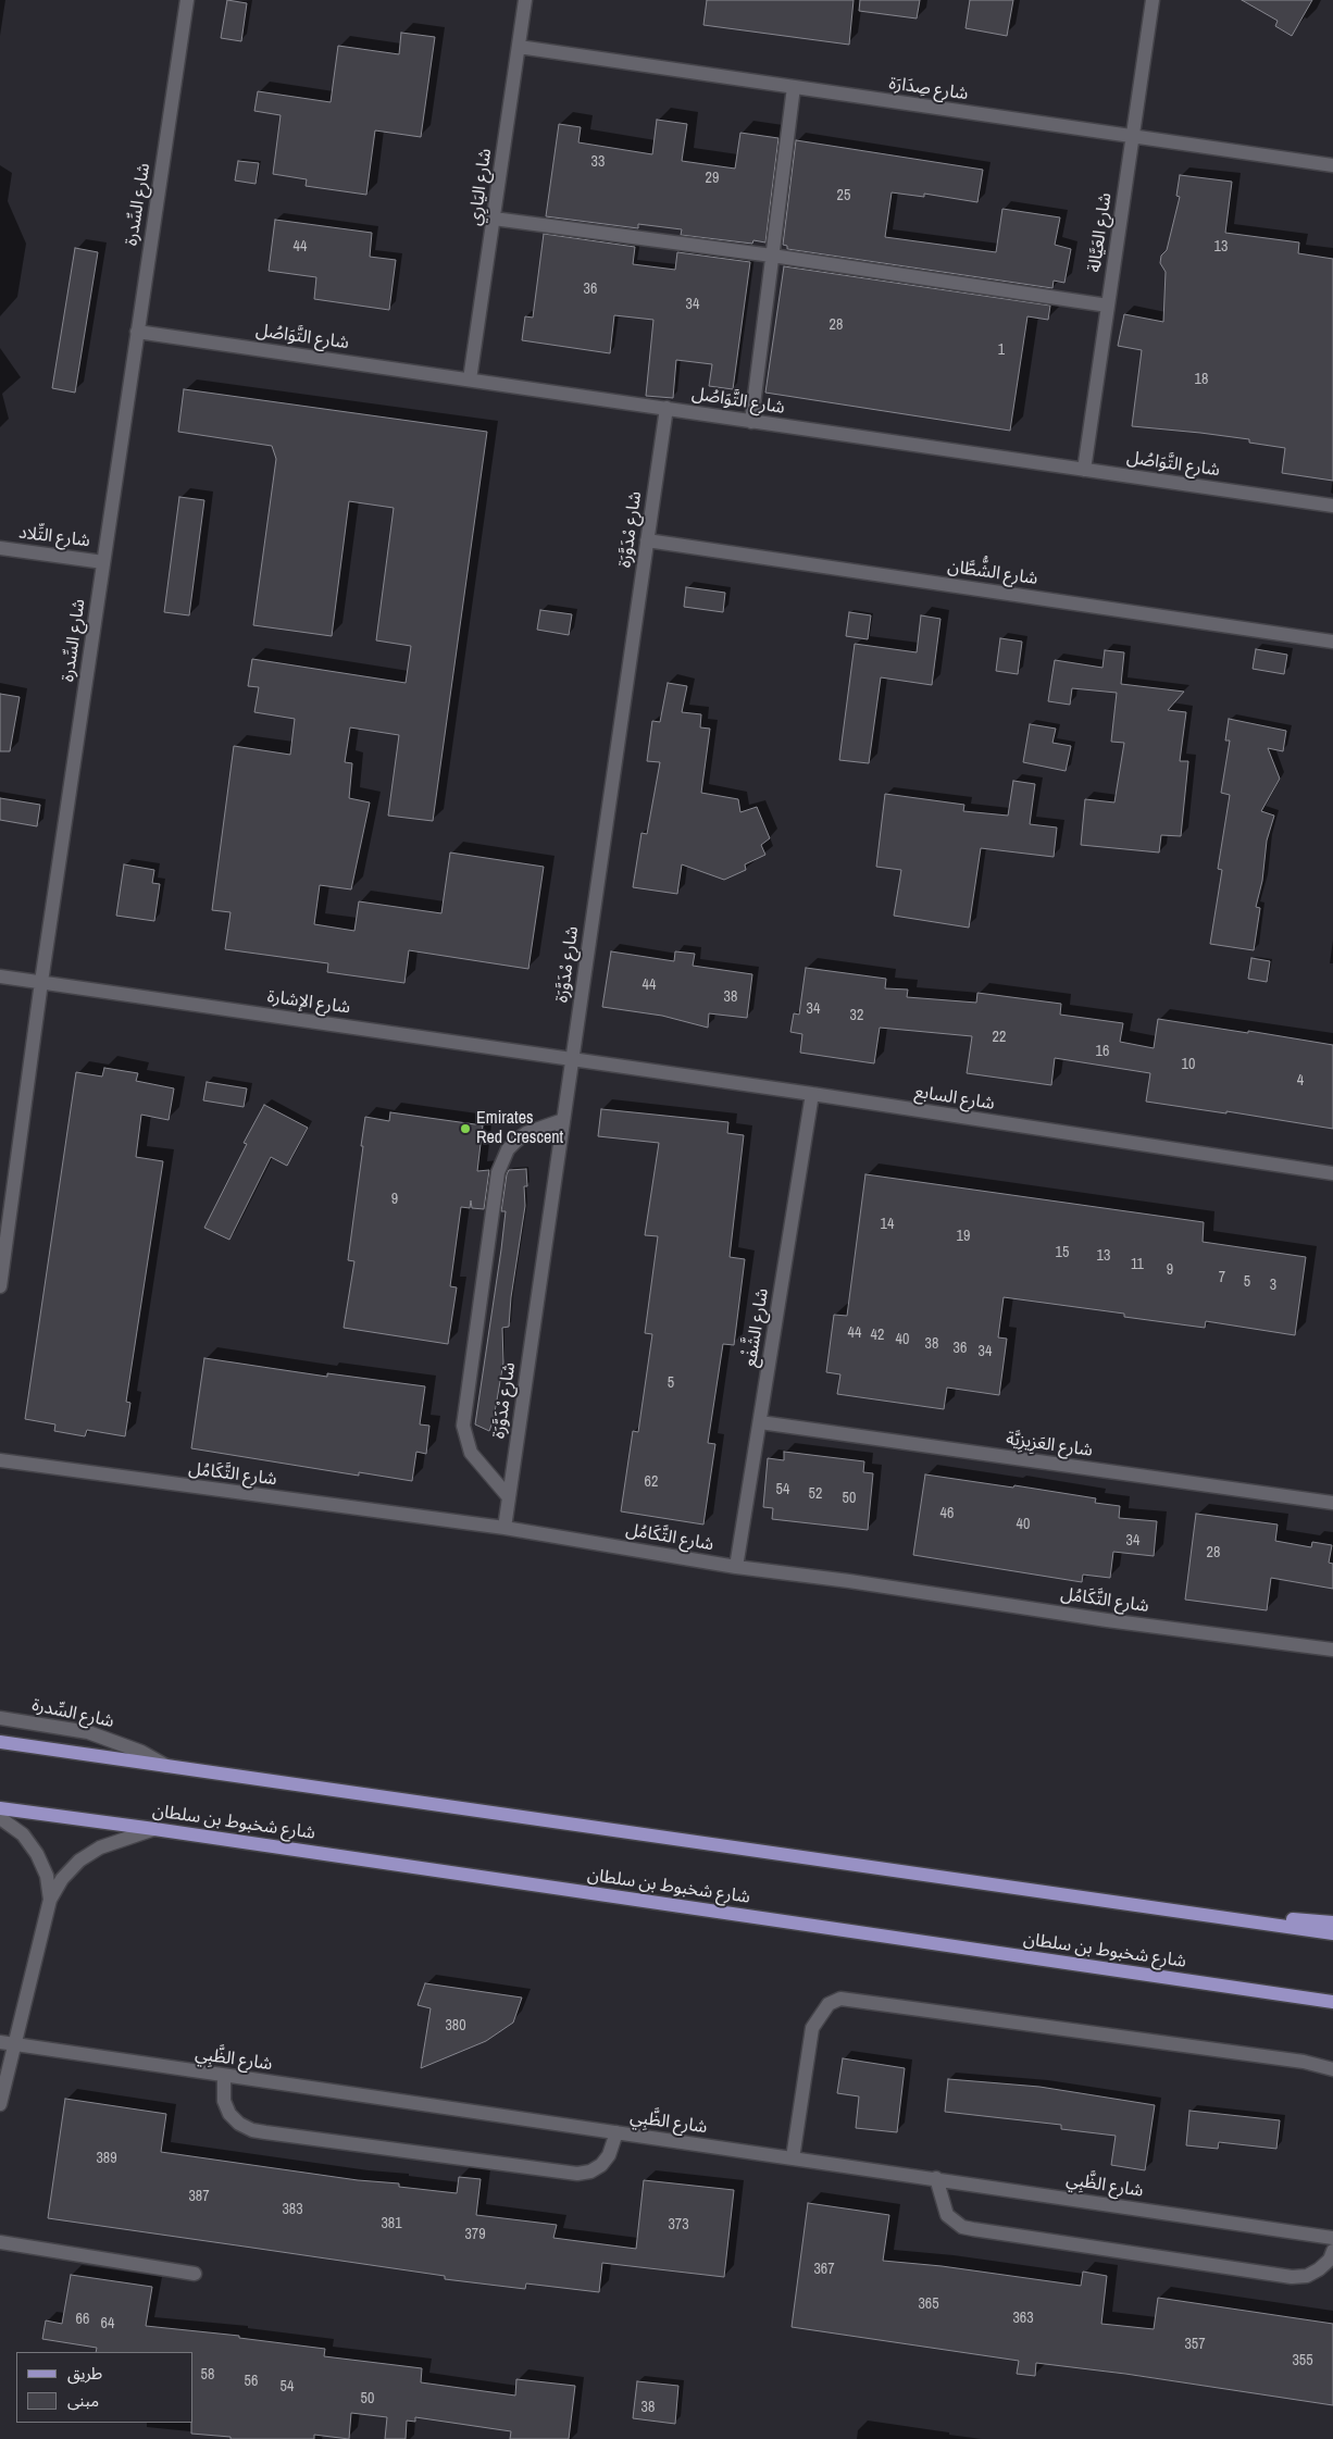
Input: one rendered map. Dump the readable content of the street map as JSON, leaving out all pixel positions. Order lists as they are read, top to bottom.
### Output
{
  "streets": {
    "main road": ["شارع شخبوط بن سلطان"],
    "street": [
      "شارع صِدَارَة",
      "شارع اليَارِي",
      "شارع السِّدرة",
      "شارع العَيَّالة",
      "شارع التَّوَاصُل",
      "شارع مْدَوَّرَة",
      "شارع التِّلاد",
      "شارع الشُّطَّان",
      "شارع الإشارة",
      "شارع السابع",
      "شارع الشَّفْع",
      "شارع العَزِيزِيَّة",
      "شارع التَّكَامُل",
      "شارع الظَّبِي"
    ]
  },
  "crossings": [
    ["شارع صِدَارَة", "شارع اليَارِي"],
    ["شارع صِدَارَة", "شارع العَيَّالة"],
    ["شارع اليَارِي", "شارع التَّوَاصُل"],
    ["شارع السِّدرة", "شارع التَّوَاصُل"],
    ["شارع السِّدرة", "شارع التِّلاد"],
    ["شارع السِّدرة", "شارع الإشارة"],
    ["شارع العَيَّالة", "شارع التَّوَاصُل"],
    ["شارع التَّوَاصُل", "شارع مْدَوَّرَة"],
    ["شارع مْدَوَّرَة", "شارع الشُّطَّان"],
    ["شارع مْدَوَّرَة", "شارع الإشارة"],
    ["شارع مْدَوَّرَة", "شارع السابع"],
    ["شارع مْدَوَّرَة", "شارع التَّكَامُل"],
    ["شارع الإشارة", "شارع السابع"],
    ["شارع السابع", "شارع الشَّفْع"],
    ["شارع الشَّفْع", "شارع العَزِيزِيَّة"],
    ["شارع الشَّفْع", "شارع التَّكَامُل"]
  ],
  "places": ["Emirates Red Crescent"],
  "house_numbers": [
    "33",
    "29",
    "25",
    "44",
    "13",
    "36",
    "34",
    "28",
    "1",
    "18",
    "44",
    "38",
    "34",
    "32",
    "22",
    "16",
    "10",
    "4",
    "9",
    "14",
    "19",
    "15",
    "13",
    "11",
    "9",
    "7",
    "5",
    "3",
    "44",
    "42",
    "40",
    "38",
    "36",
    "34",
    "5",
    "62",
    "54",
    "52",
    "50",
    "46",
    "40",
    "34",
    "28",
    "380",
    "389",
    "387",
    "383",
    "381",
    "373",
    "379",
    "367",
    "365",
    "363",
    "66",
    "64",
    "357",
    "355",
    "58",
    "56",
    "54",
    "50",
    "38"
  ],
  "legend": ["طريق", "مبنى"]
}
